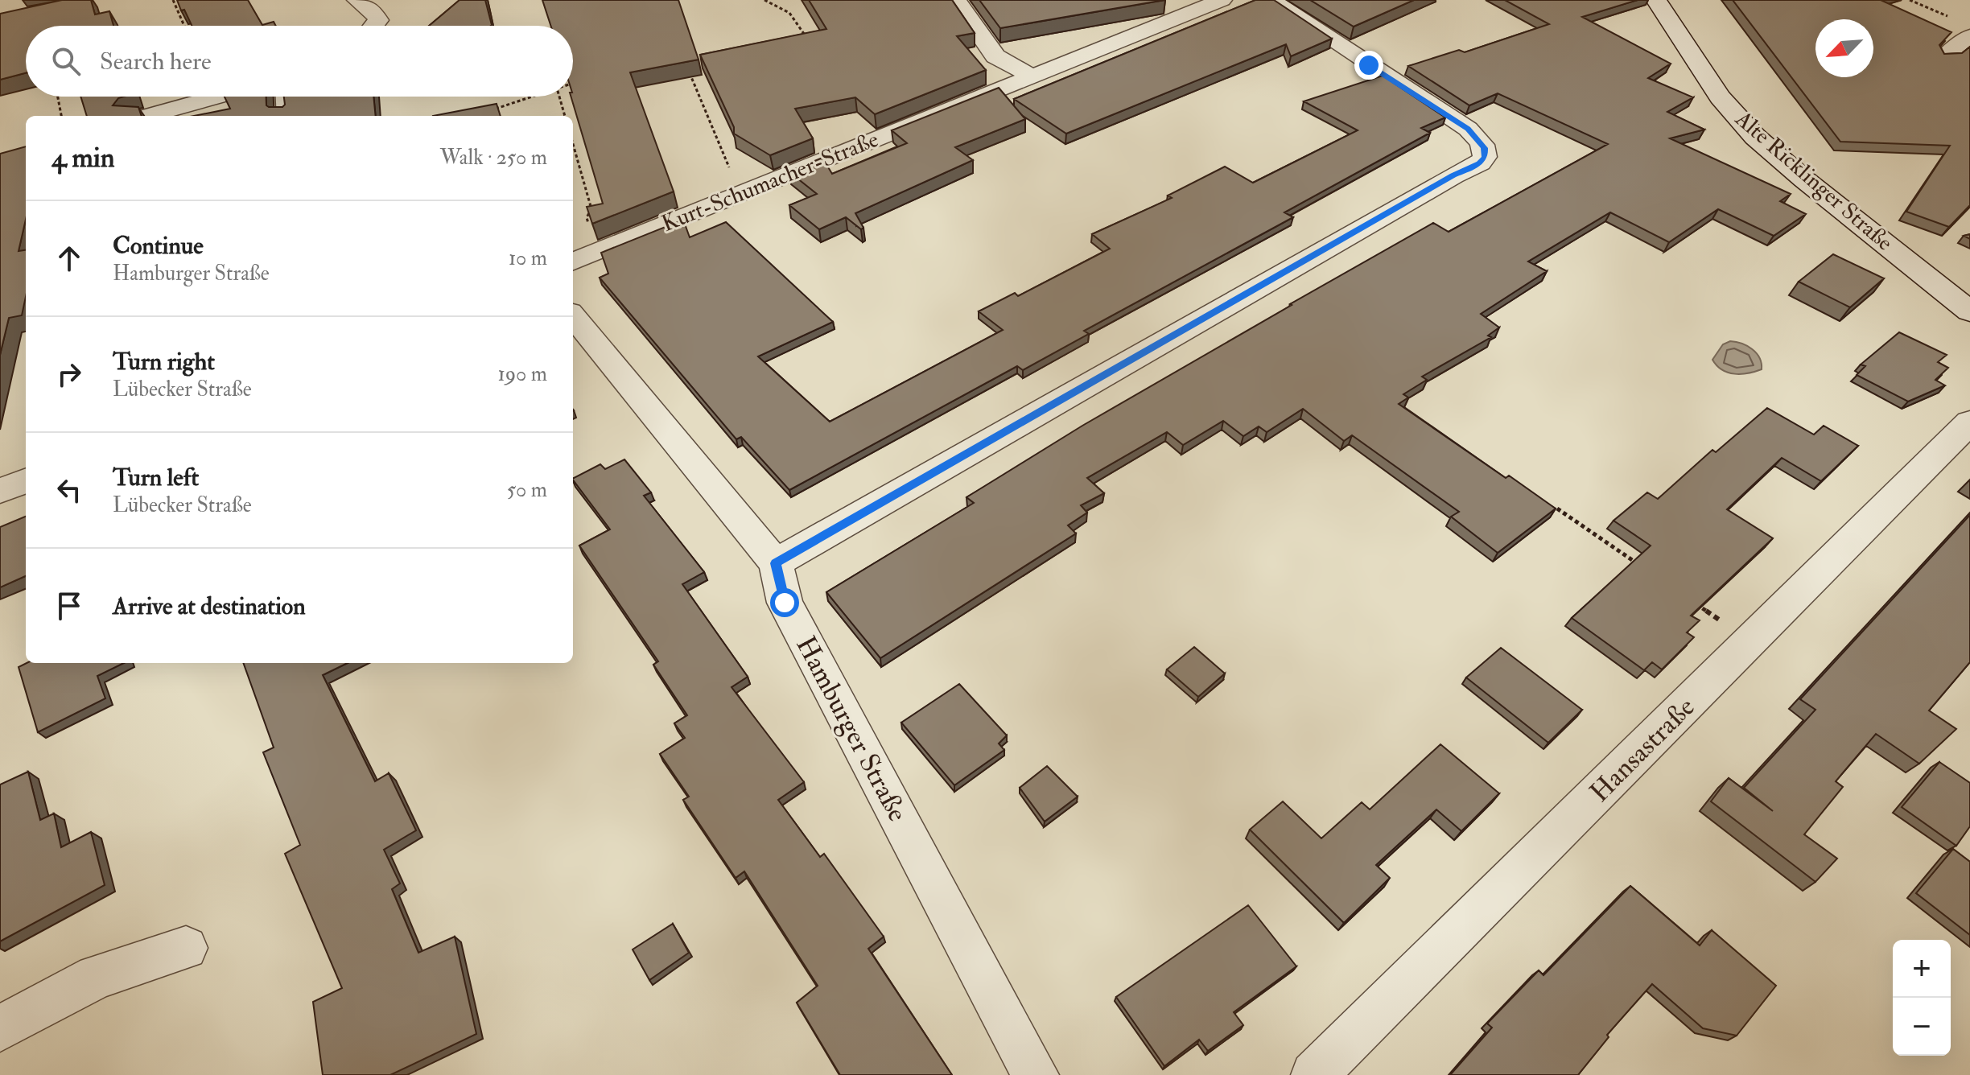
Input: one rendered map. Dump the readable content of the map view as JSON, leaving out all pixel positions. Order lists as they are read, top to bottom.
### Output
{
  "streets": {
    "main road": ["Alte Ricklinger Straße"],
    "street": ["Kurt-Schumacher-Straße", "Hamburger Straße", "Hansastraße"]
  },
  "north": "bottom left",
  "page": {
    "search": "Search here",
    "heading": ["4 min", "Walk · 250 m"],
    "list": [
      ["Continue", "Hamburger Straße", "10 m"],
      ["Turn right", "Lübecker Straße", "190 m"],
      ["Turn left", "Lübecker Straße", "50 m"],
      "Arrive at destination"
    ],
    "map_buttons": ["+", "−"]
  }
}
